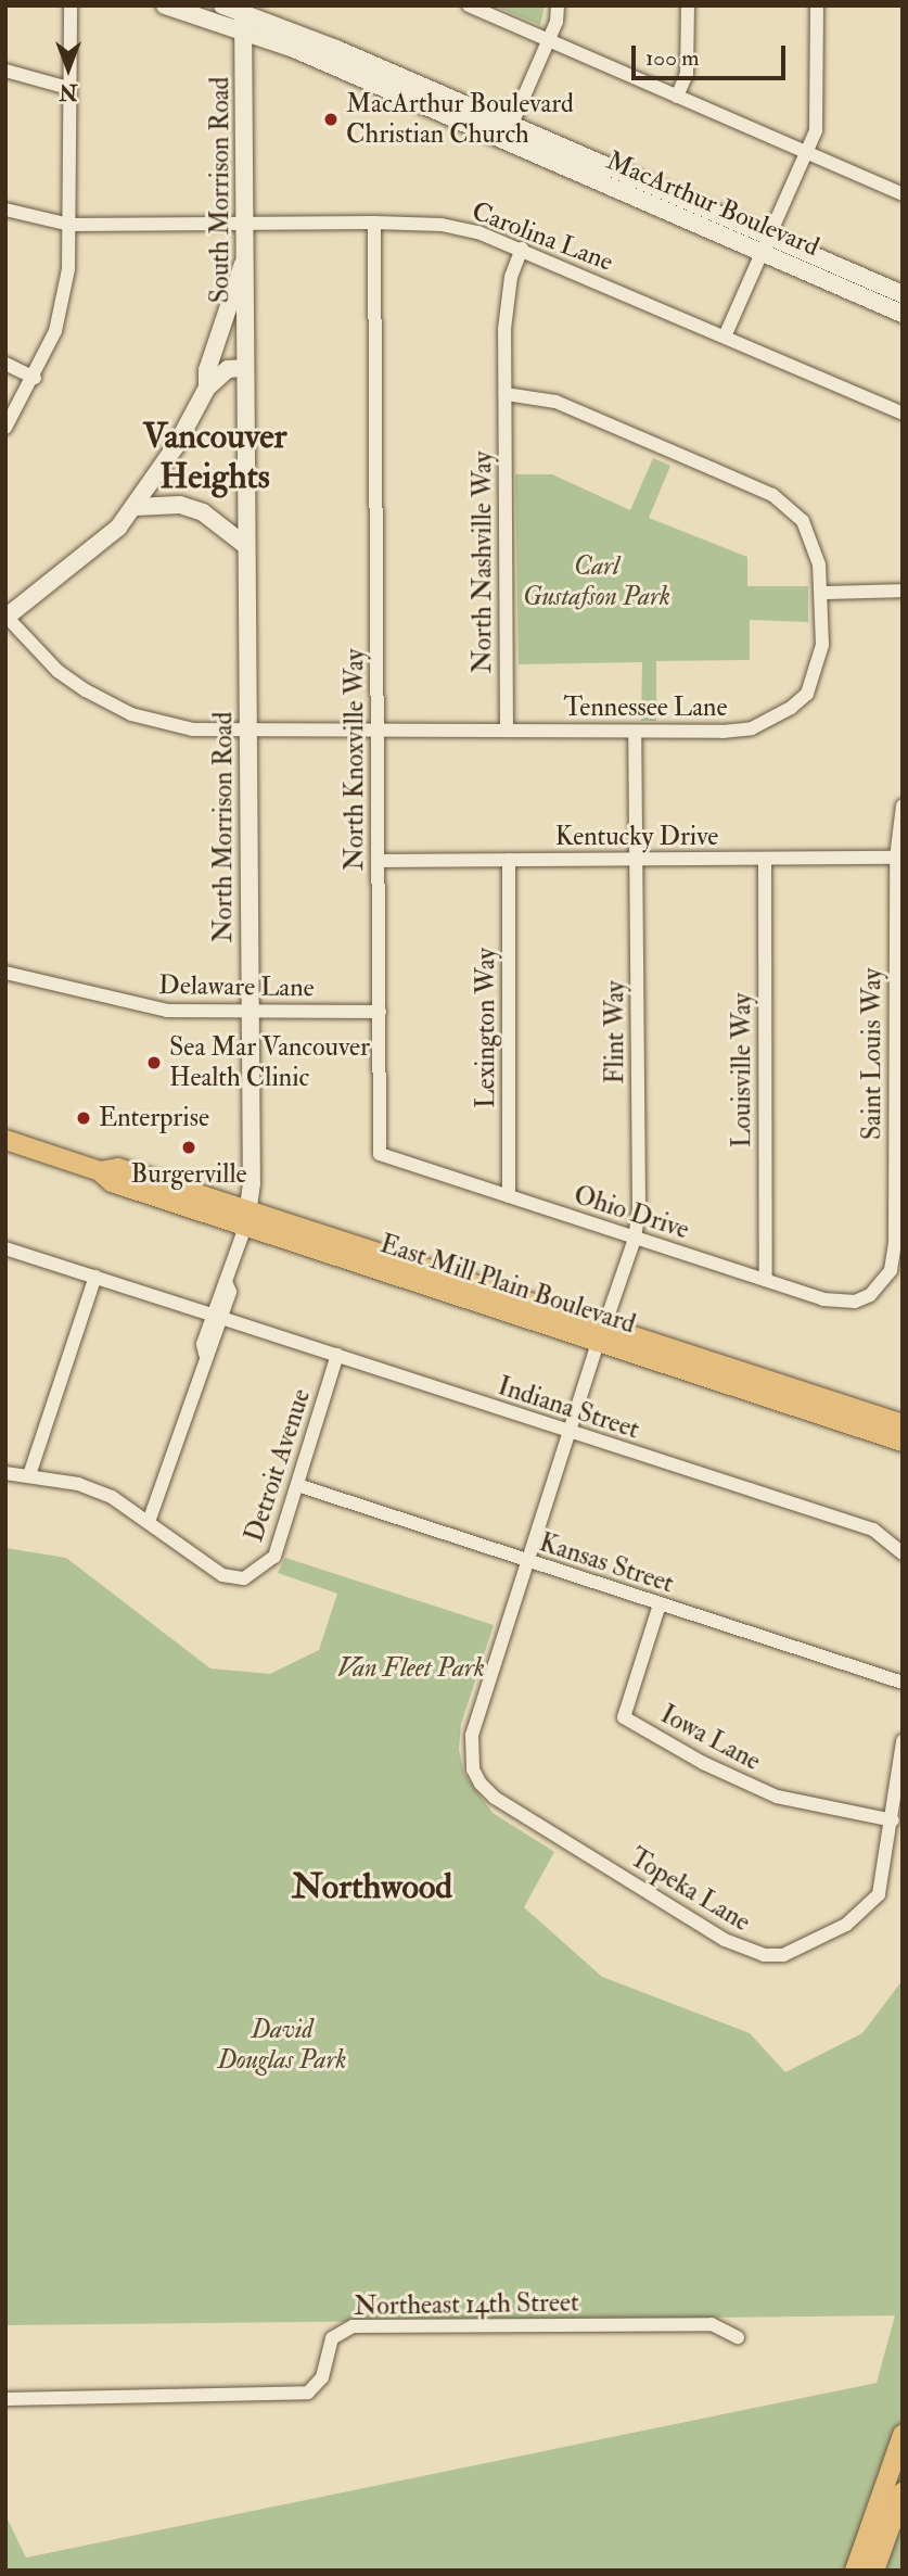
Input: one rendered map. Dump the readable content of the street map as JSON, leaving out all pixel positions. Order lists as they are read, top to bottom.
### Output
{
  "streets": {
    "main road": ["East Mill Plain Boulevard"],
    "street": [
      "South Morrison Road",
      "MacArthur Boulevard",
      "Carolina Lane",
      "North Nashville Way",
      "Tennessee Lane",
      "North Knoxville Way",
      "North Morrison Road",
      "Kentucky Drive",
      "Delaware Lane",
      "Lexington Way",
      "Flint Way",
      "Saint Louis Way",
      "Louisville Way",
      "Ohio Drive",
      "Indiana Street",
      "Detroit Avenue",
      "Kansas Street",
      "Iowa Lane",
      "Topeka Lane",
      "Northeast 14th Street"
    ]
  },
  "crossings": [
    ["South Morrison Road", "MacArthur Boulevard"],
    ["South Morrison Road", "Carolina Lane"],
    ["South Morrison Road", "North Morrison Road"],
    ["Carolina Lane", "North Nashville Way"],
    ["Carolina Lane", "North Knoxville Way"],
    ["North Nashville Way", "Tennessee Lane"],
    ["Tennessee Lane", "North Knoxville Way"],
    ["Tennessee Lane", "North Morrison Road"],
    ["Tennessee Lane", "Flint Way"],
    ["North Knoxville Way", "Kentucky Drive"],
    ["North Knoxville Way", "Delaware Lane"],
    ["North Knoxville Way", "Ohio Drive"],
    ["North Morrison Road", "Delaware Lane"],
    ["North Morrison Road", "East Mill Plain Boulevard"],
    ["North Morrison Road", "Indiana Street"],
    ["North Morrison Road", "Detroit Avenue"],
    ["Kentucky Drive", "Lexington Way"],
    ["Kentucky Drive", "Flint Way"],
    ["Kentucky Drive", "Saint Louis Way"],
    ["Kentucky Drive", "Louisville Way"],
    ["Lexington Way", "Ohio Drive"],
    ["Flint Way", "Ohio Drive"],
    ["Flint Way", "East Mill Plain Boulevard"],
    ["Flint Way", "Indiana Street"],
    ["Flint Way", "Kansas Street"],
    ["Flint Way", "Topeka Lane"],
    ["Saint Louis Way", "Ohio Drive"],
    ["Louisville Way", "Ohio Drive"],
    ["Indiana Street", "Detroit Avenue"],
    ["Detroit Avenue", "Kansas Street"],
    ["Kansas Street", "Iowa Lane"],
    ["Iowa Lane", "Topeka Lane"]
  ],
  "districts": ["Vancouver Heights", "Northwood"],
  "parks": ["Carl Gustafson Park", "Van Fleet Park", "David Douglas Park"],
  "places": [
    "MacArthur Boulevard Christian Church",
    "Sea Mar Vancouver Health Clinic",
    "Enterprise",
    "Burgerville"
  ],
  "scale_bar": "100 m",
  "north": "bottom"
}
